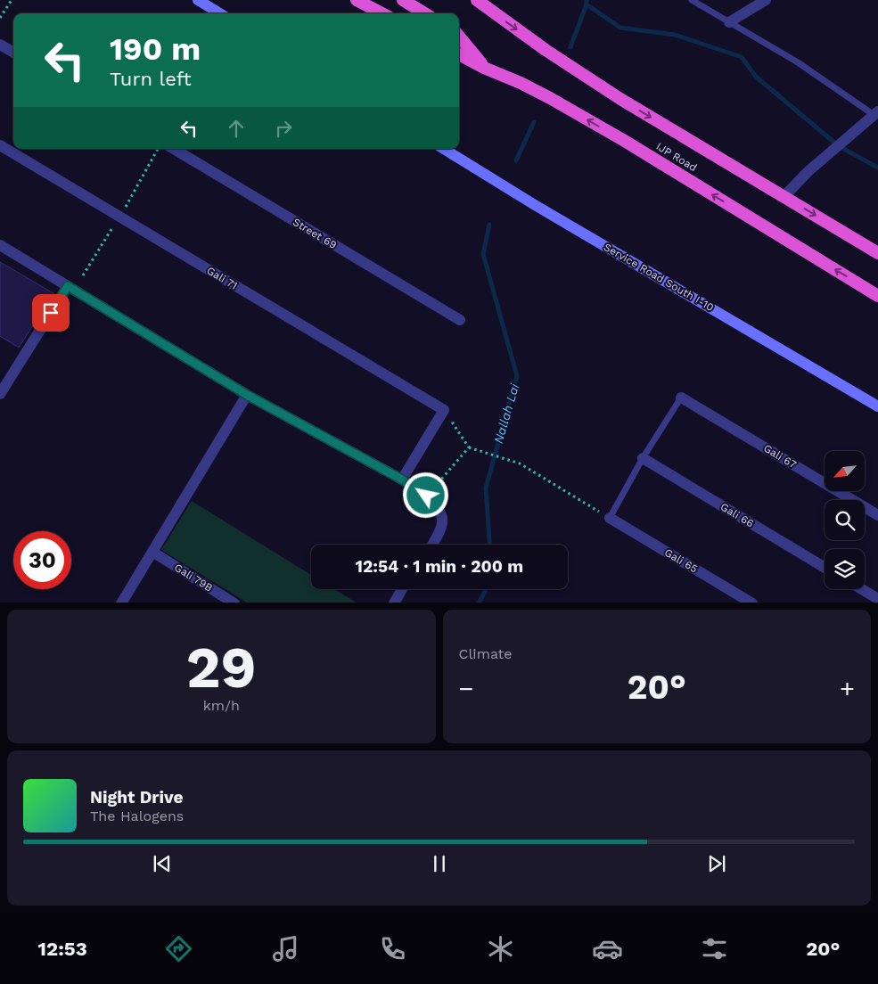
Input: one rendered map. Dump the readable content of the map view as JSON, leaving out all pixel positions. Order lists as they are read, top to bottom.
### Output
{
  "streets": {
    "highway": ["IJP Road"],
    "main road": ["Service Road South I-10"],
    "street": [
      "Street 69",
      "Gali 71",
      "Gali 67",
      "Gali 66",
      "Gali 65",
      "Gali 79B"
    ]
  },
  "water": ["Nallah Lai"],
  "north": "bottom left",
  "page": {
    "turn": ["190 m", "Turn left"],
    "limit": "30",
    "trip": "12:54 · 1 min · 200 m",
    "tile": [
      ["29", "km/h"],
      "Climate"
    ],
    "heat": ["−", "20°", "+"],
    "song": ["Night Drive", "The Halogens"],
    "tabs": ["12:53", "20°"]
  }
}
